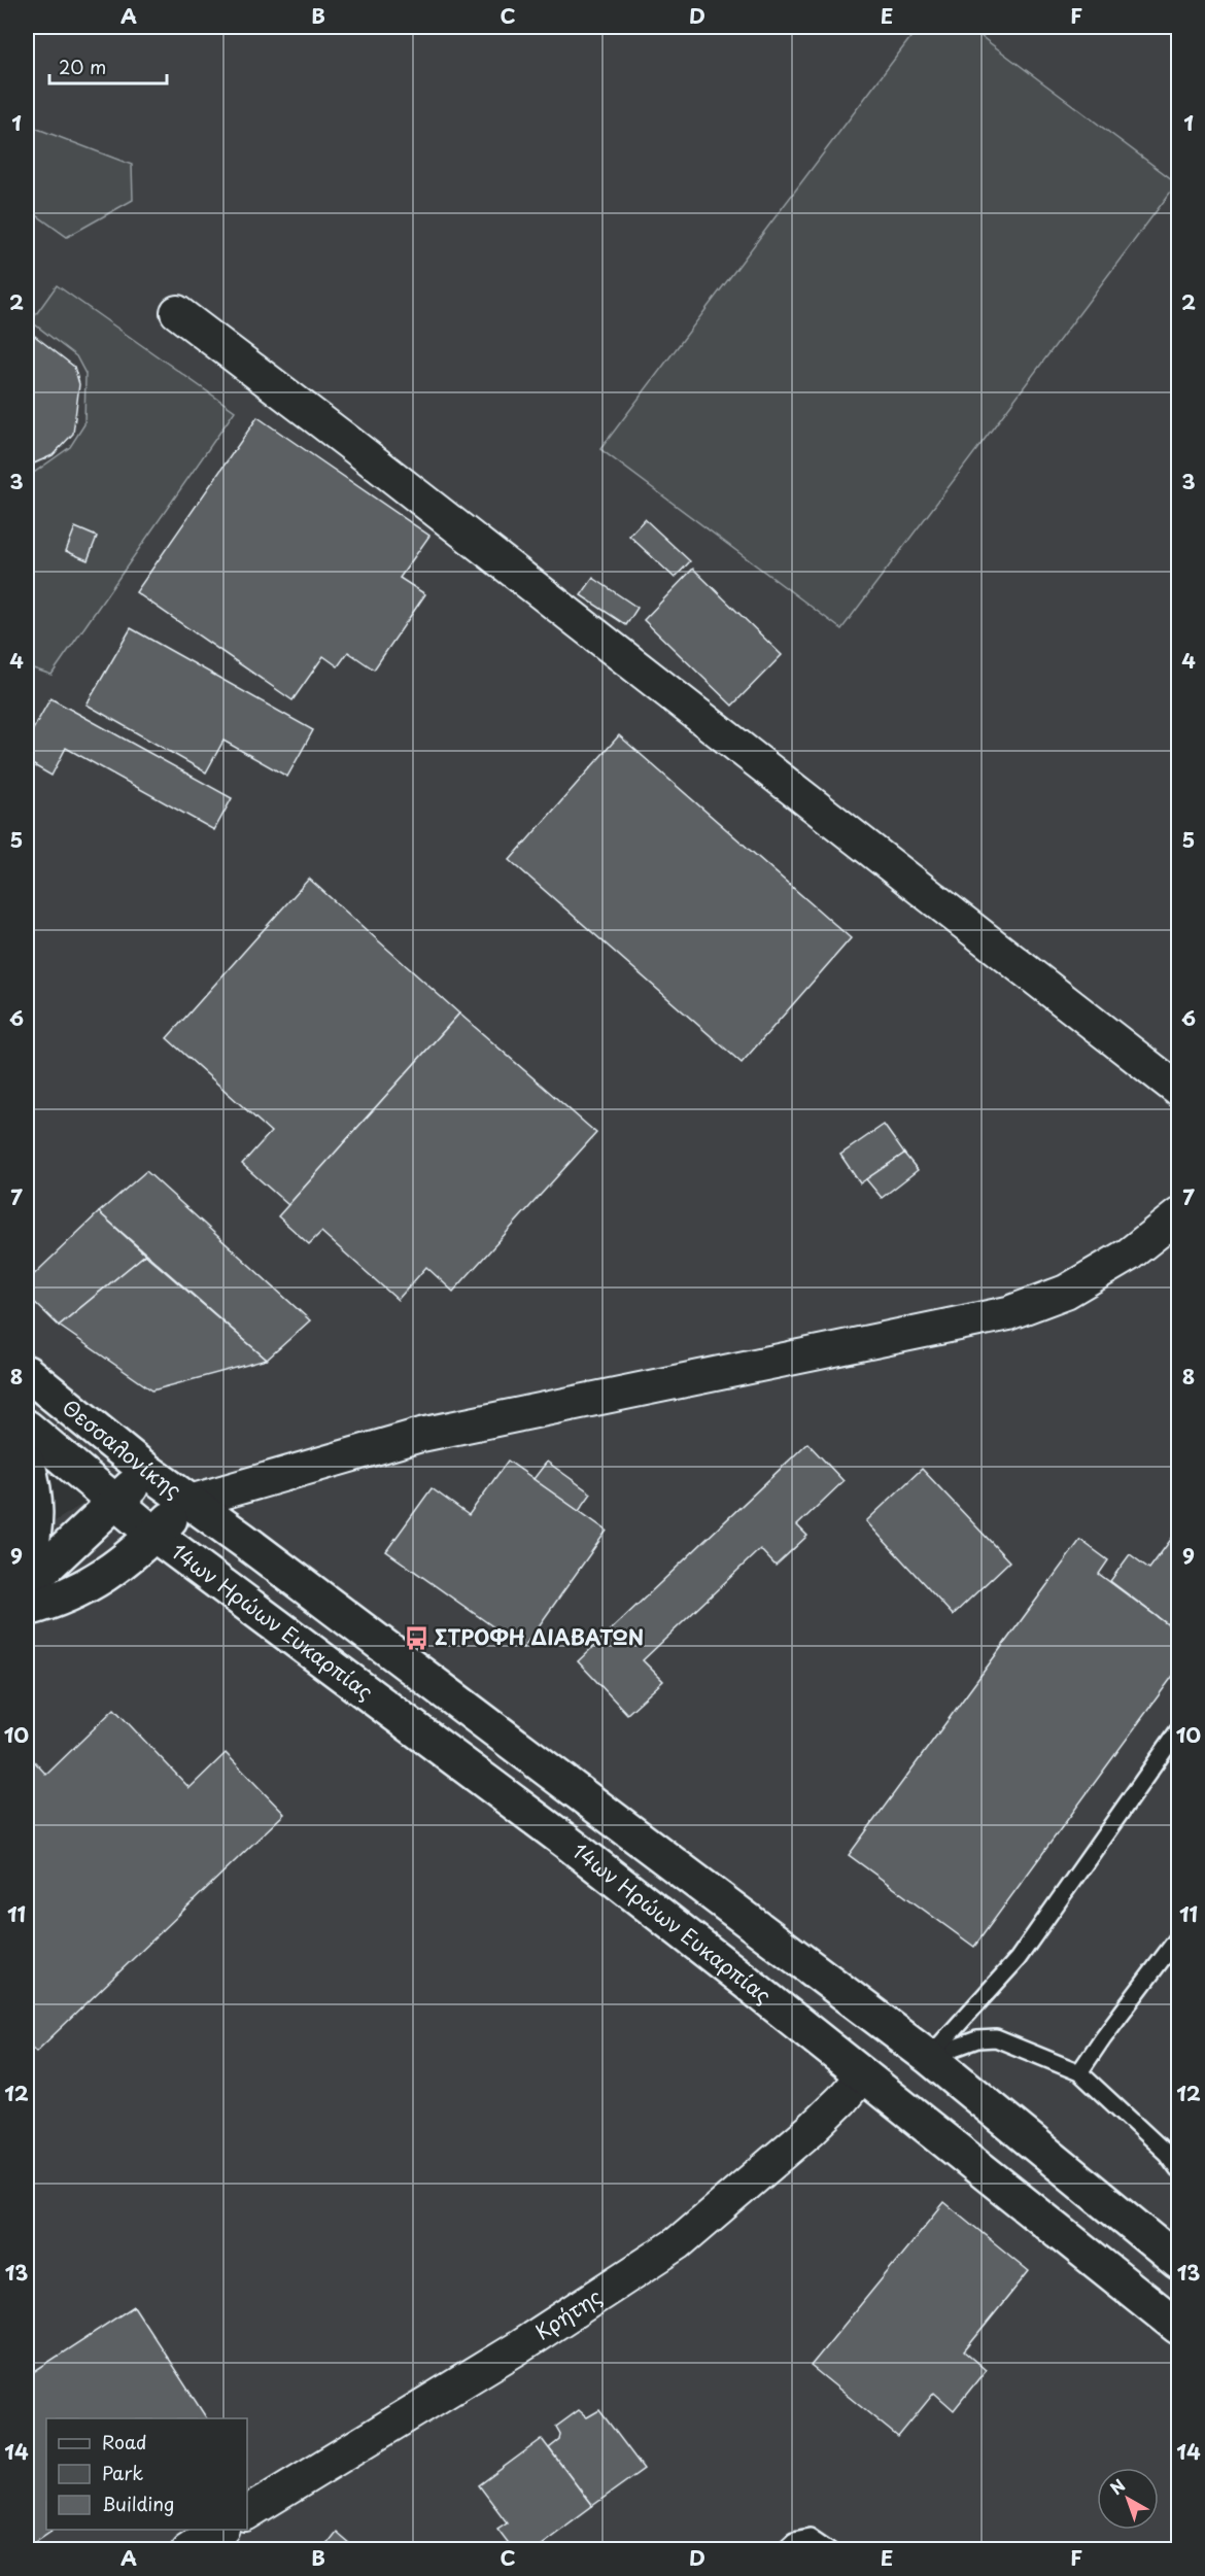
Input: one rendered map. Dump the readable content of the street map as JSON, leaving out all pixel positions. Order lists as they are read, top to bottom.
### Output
{
  "streets": {
    "main road": ["Θεσσαλονίκης", "14ων Ηρώων Ευκαρπίας"],
    "street": ["Κρήτης"]
  },
  "crossings": [
    ["14ων Ηρώων Ευκαρπίας", "Κρήτης"]
  ],
  "places": {
    "bus stop": ["ΣΤΡΟΦΗ ΔΙΑΒΑΤΩΝ"]
  },
  "legend": ["Road", "Park", "Building"],
  "scale_bar": "20 m",
  "north": "top left",
  "grid": {
    "columns": [
      "A",
      "B",
      "C",
      "D",
      "E",
      "F"
    ],
    "rows": [
      "1",
      "2",
      "3",
      "4",
      "5",
      "6",
      "7",
      "8",
      "9",
      "10",
      "11",
      "12",
      "13",
      "14"
    ]
  }
}
